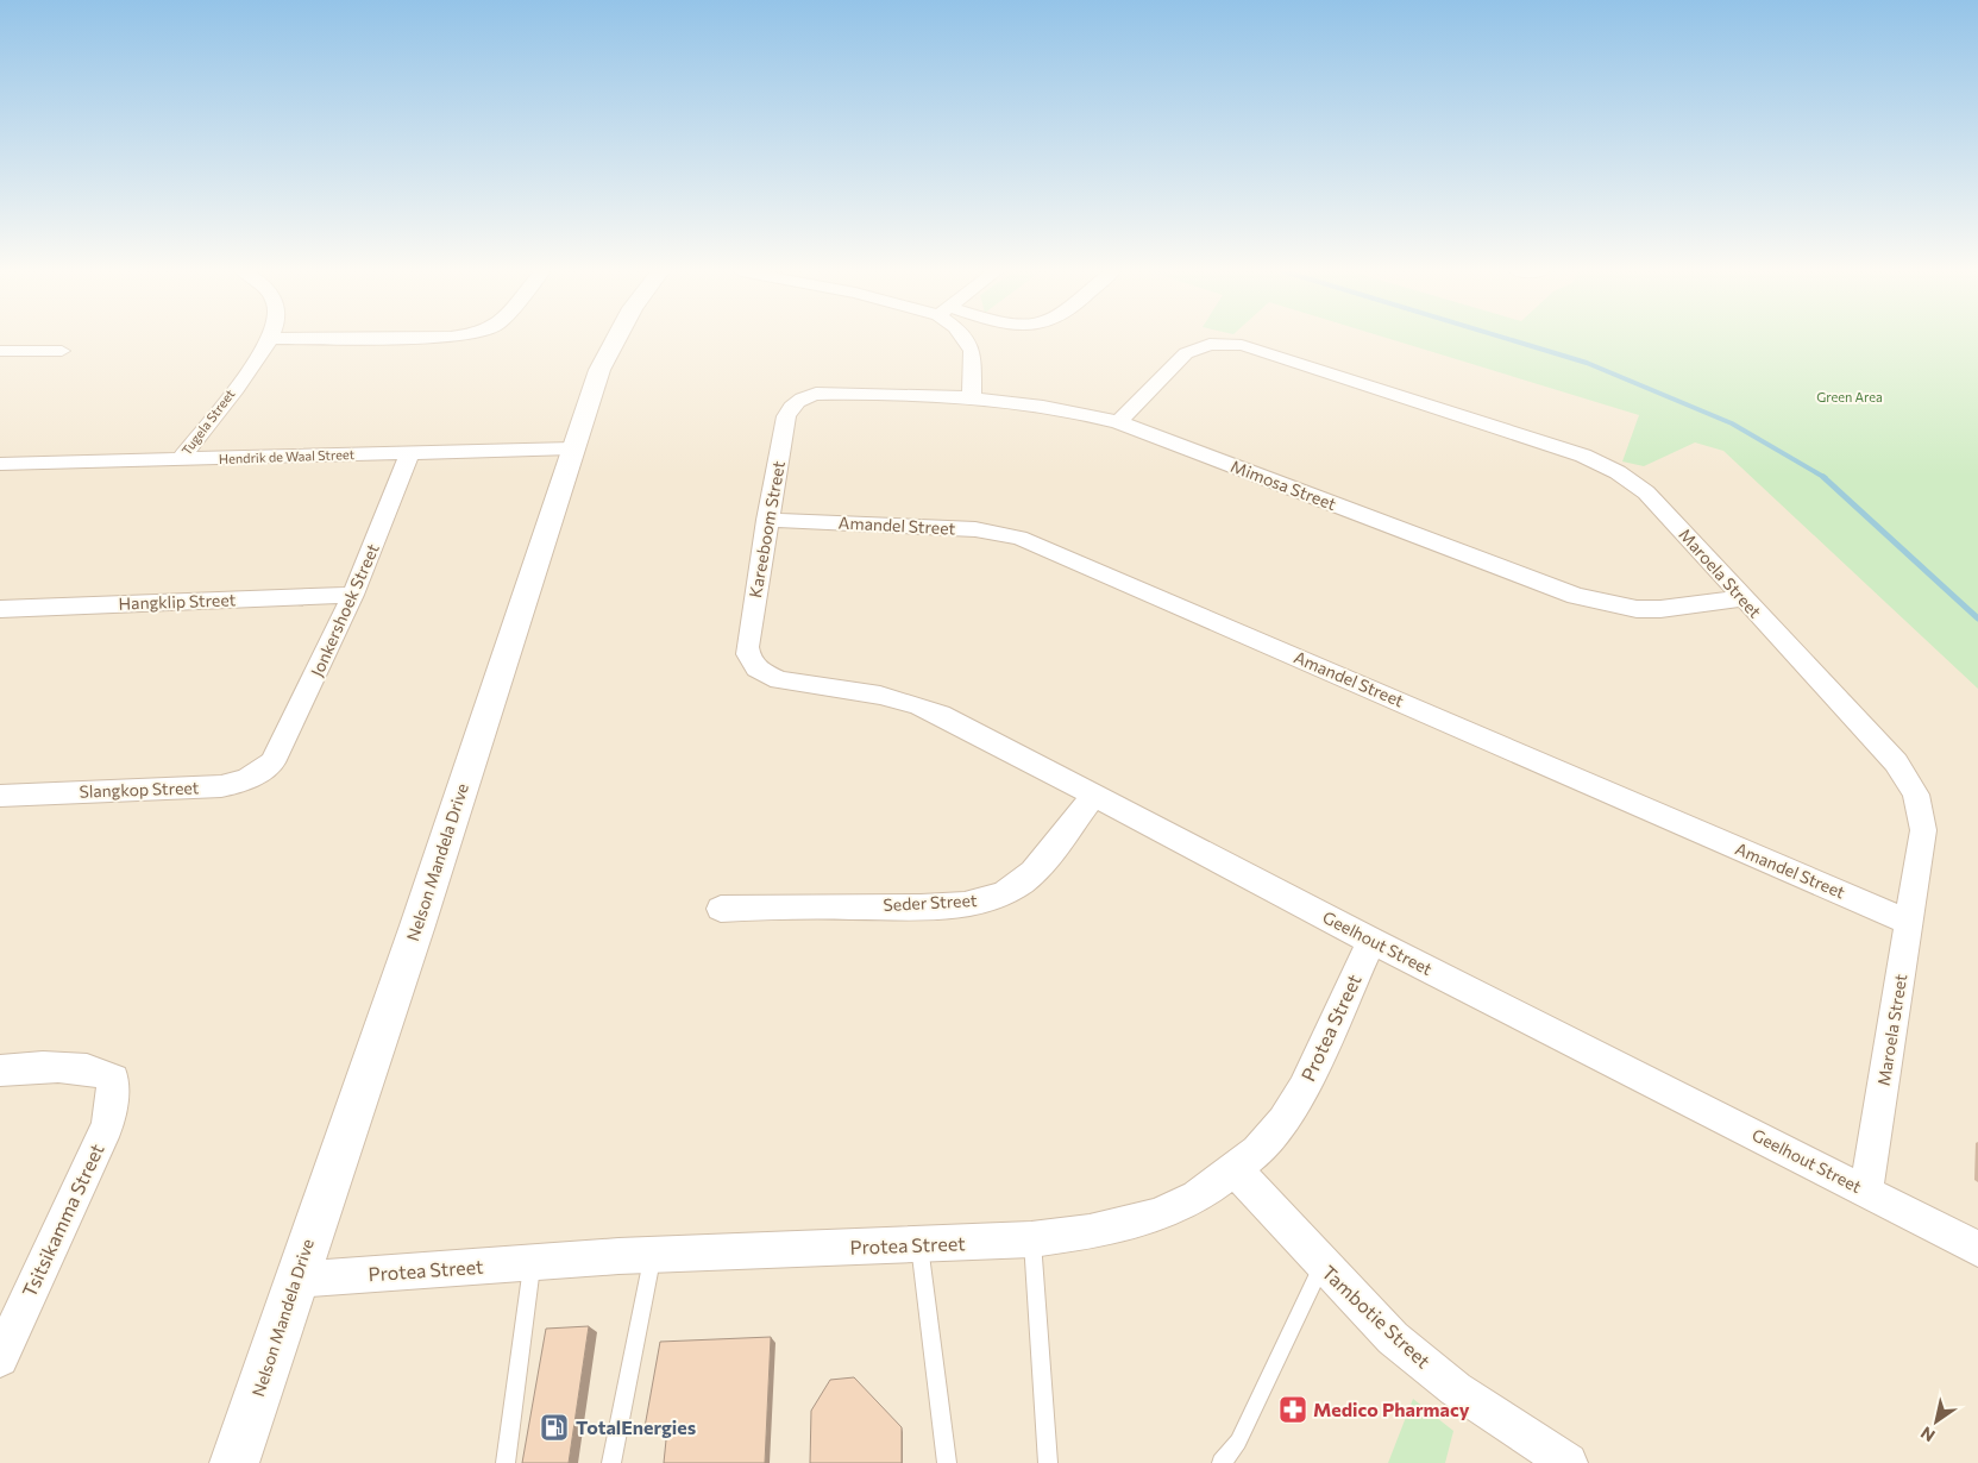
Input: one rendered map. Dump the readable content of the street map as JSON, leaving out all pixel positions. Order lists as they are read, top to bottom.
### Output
{
  "streets": {
    "street": [
      "Tugela Street",
      "Hendrik de Waal Street",
      "Mimosa Street",
      "Amandel Street",
      "Kareeboom Street",
      "Maroela Street",
      "Hangklip Street",
      "Jonkershoek Street",
      "Slangkop Street",
      "Nelson Mandela Drive",
      "Seder Street",
      "Geelhout Street",
      "Protea Street",
      "Tsitsikamma Street",
      "Tambotie Street"
    ]
  },
  "crossings": [
    ["Tugela Street", "Hendrik de Waal Street"],
    ["Hendrik de Waal Street", "Jonkershoek Street"],
    ["Hendrik de Waal Street", "Nelson Mandela Drive"],
    ["Mimosa Street", "Kareeboom Street"],
    ["Mimosa Street", "Maroela Street"],
    ["Amandel Street", "Kareeboom Street"],
    ["Amandel Street", "Maroela Street"],
    ["Kareeboom Street", "Geelhout Street"],
    ["Maroela Street", "Geelhout Street"],
    ["Hangklip Street", "Jonkershoek Street"],
    ["Jonkershoek Street", "Slangkop Street"],
    ["Nelson Mandela Drive", "Protea Street"],
    ["Seder Street", "Geelhout Street"],
    ["Geelhout Street", "Protea Street"],
    ["Protea Street", "Tambotie Street"]
  ],
  "parks": ["Green Area"],
  "places": {
    "pharmacy": ["Medico Pharmacy"],
    "fuel station": ["TotalEnergies"]
  },
  "north": "bottom left"
}
